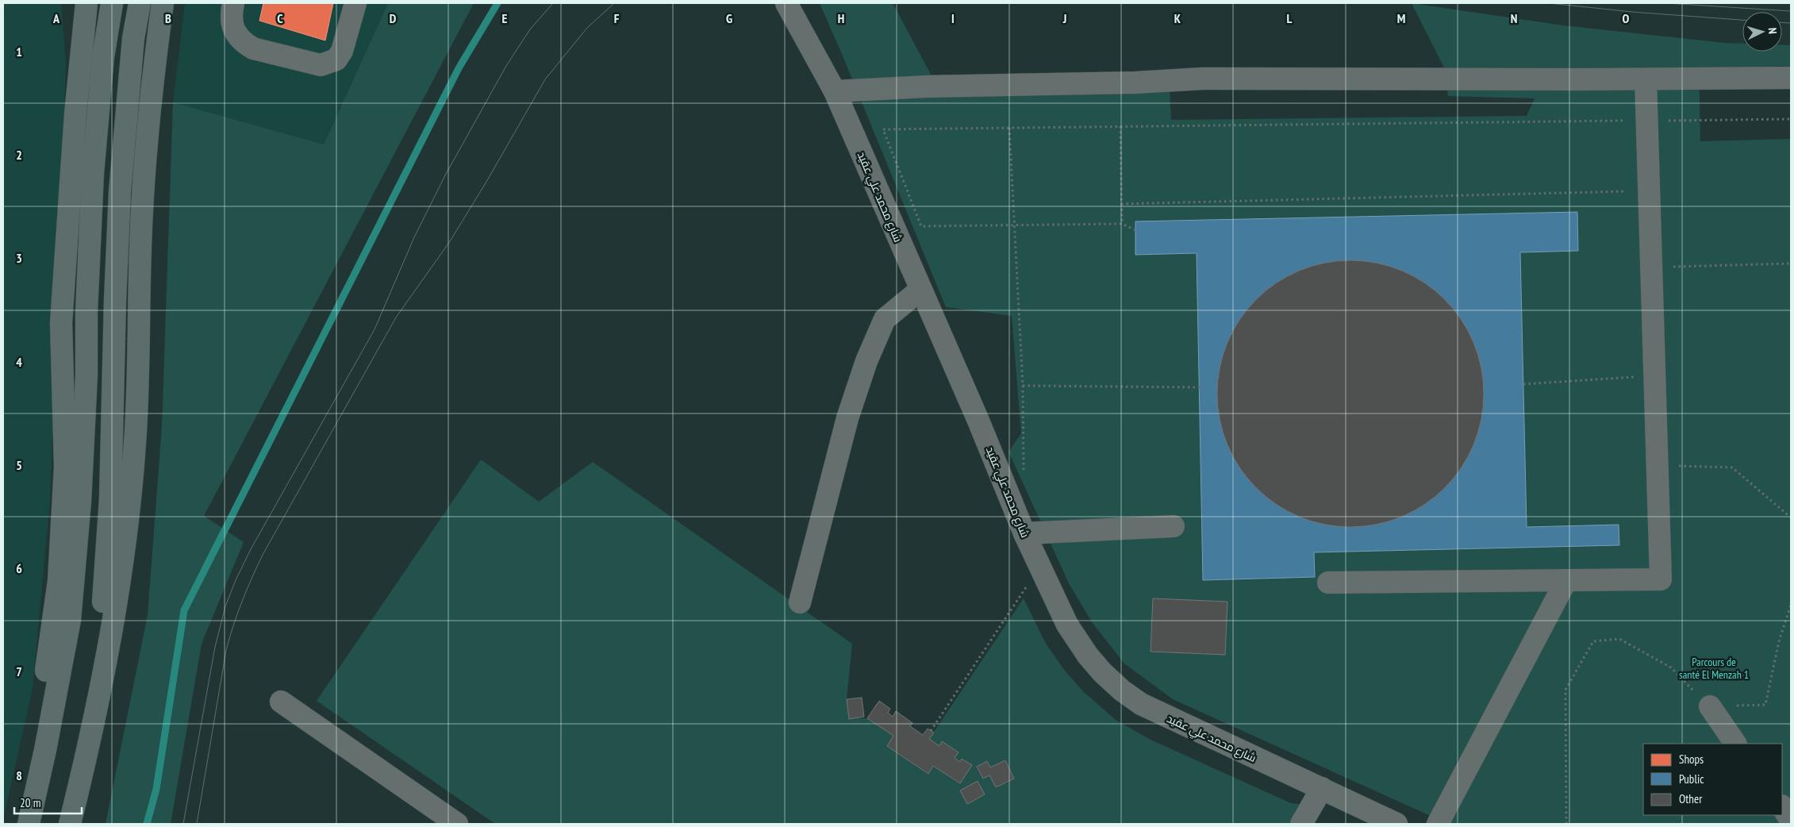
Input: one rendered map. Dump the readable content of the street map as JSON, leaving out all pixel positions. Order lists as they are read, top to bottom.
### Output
{
  "streets": {
    "street": ["شارع محمد علي عقيد"]
  },
  "parks": ["Parcours de santé El Menzah 1"],
  "legend": ["Shops", "Public", "Other"],
  "scale_bar": "20 m",
  "north": "right",
  "grid": {
    "columns": [
      "A",
      "B",
      "C",
      "D",
      "E",
      "F",
      "G",
      "H",
      "I",
      "J",
      "K",
      "L",
      "M",
      "N",
      "O"
    ],
    "rows": [
      "1",
      "2",
      "3",
      "4",
      "5",
      "6",
      "7",
      "8"
    ]
  }
}
